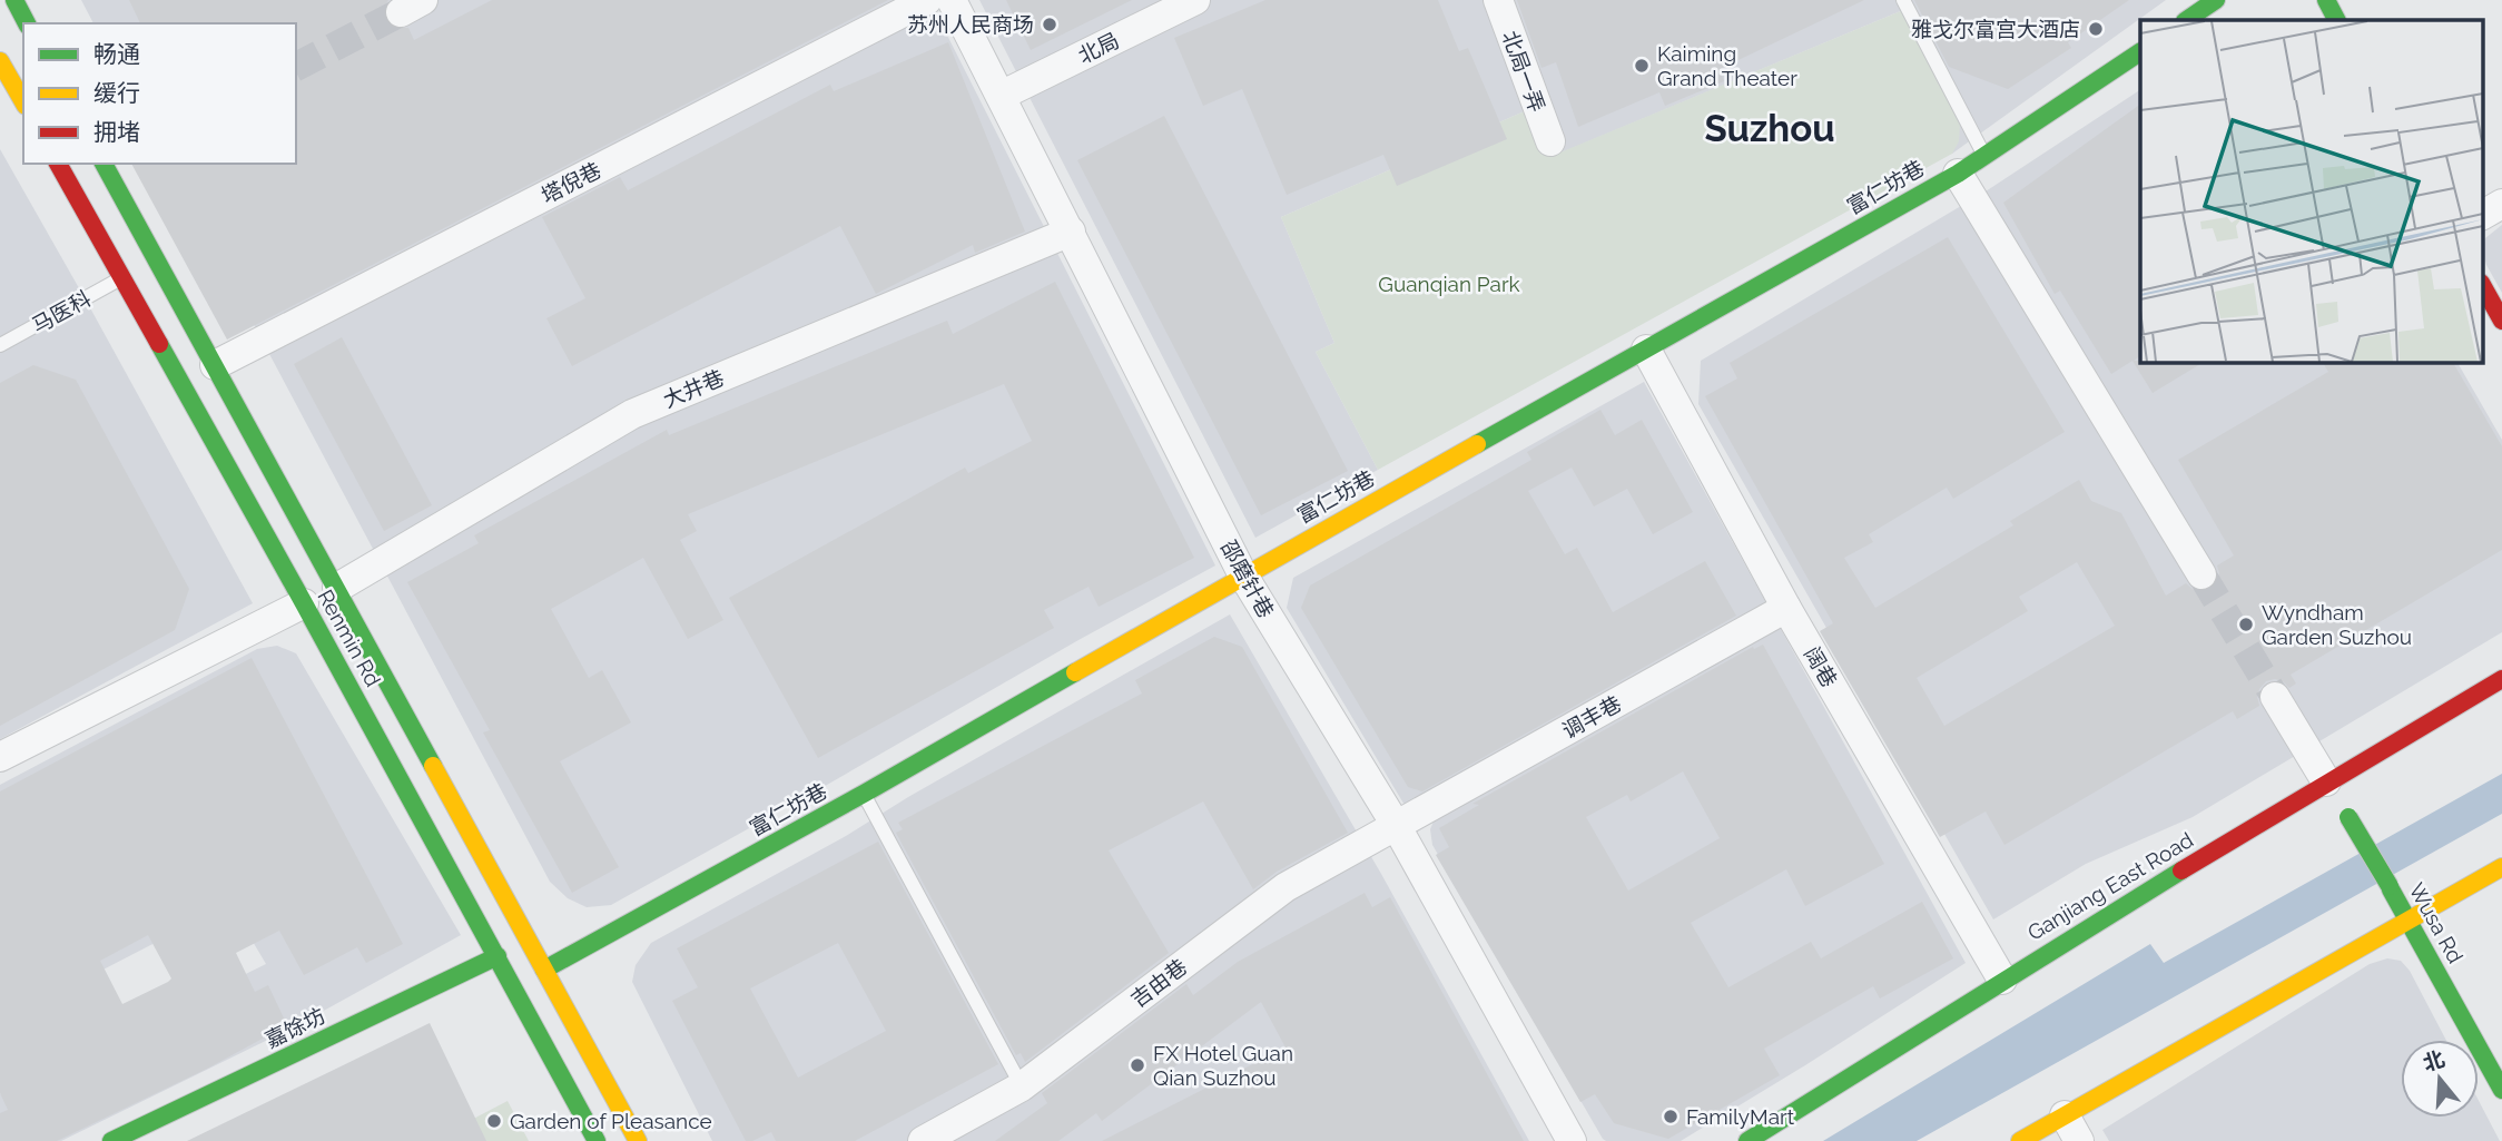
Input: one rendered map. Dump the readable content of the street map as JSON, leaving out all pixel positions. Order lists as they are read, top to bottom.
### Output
{
  "streets": {
    "main road": [
      "富仁坊巷",
      "Renmin Rd",
      "Ganjiang East Road",
      "Wusa Rd",
      "嘉馀坊"
    ],
    "street": [
      "北局",
      "北局一弄",
      "塔倪巷",
      "大井巷",
      "邵磨针巷",
      "阔巷",
      "调丰巷",
      "吉由巷"
    ],
    "lane": ["马医科"]
  },
  "crossings": [
    ["北局", "邵磨针巷"],
    ["塔倪巷", "Renmin Rd"],
    ["富仁坊巷", "邵磨针巷"],
    ["富仁坊巷", "Renmin Rd"],
    ["富仁坊巷", "阔巷"],
    ["马医科", "Renmin Rd"],
    ["大井巷", "邵磨针巷"],
    ["大井巷", "Renmin Rd"],
    ["邵磨针巷", "调丰巷"],
    ["邵磨针巷", "吉由巷"],
    ["Renmin Rd", "嘉馀坊"],
    ["阔巷", "调丰巷"],
    ["阔巷", "Ganjiang East Road"],
    ["调丰巷", "吉由巷"],
    ["Ganjiang East Road", "Wusa Rd"]
  ],
  "districts": ["Suzhou"],
  "parks": ["Guanqian Park"],
  "places": [
    "苏州人民商场",
    "雅戈尔富宫大酒店",
    "Kaiming Grand Theater",
    "Wyndham Garden Suzhou",
    "FX Hotel Guan Qian Suzhou",
    "FamilyMart",
    "Garden of Pleasance"
  ],
  "legend": ["畅通", "缓行", "拥堵"],
  "north": "top"
}
